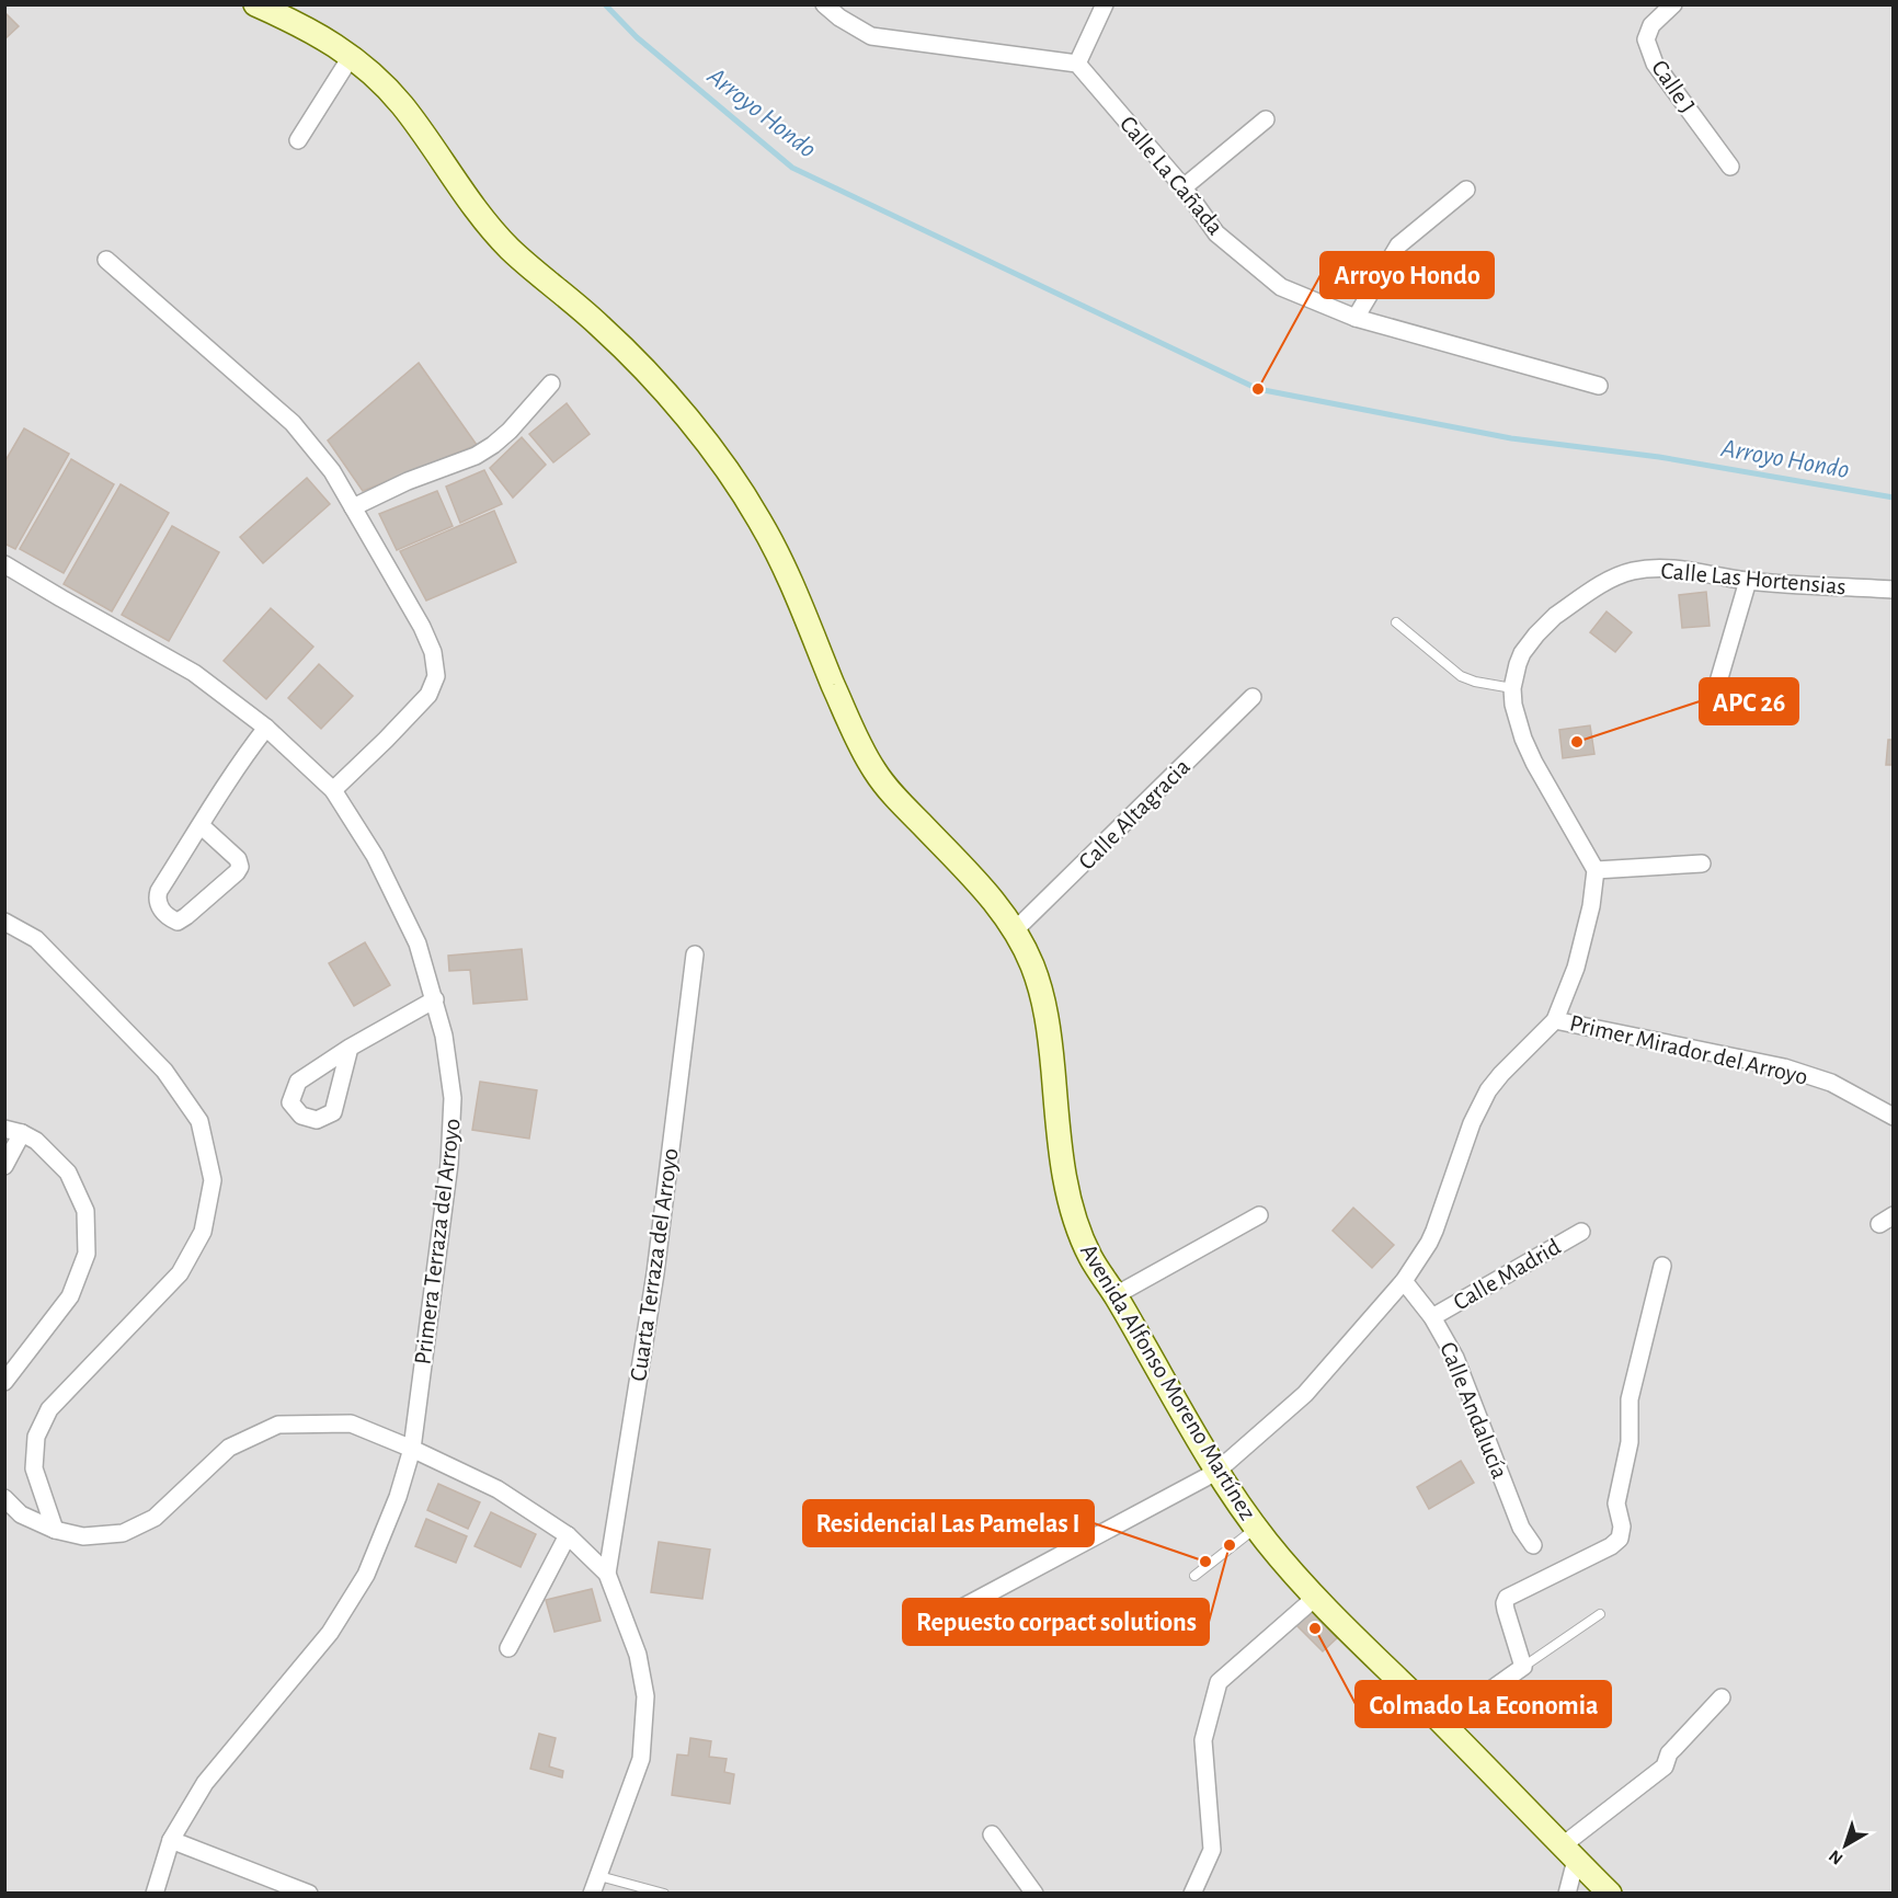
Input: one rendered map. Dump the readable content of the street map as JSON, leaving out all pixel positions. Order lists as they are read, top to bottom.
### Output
{
  "streets": {
    "main road": ["Avenida Alfonso Moreno Martínez"],
    "street": [
      "Calle J",
      "Calle La Cañada",
      "Calle Las Hortensias",
      "Calle Altagracia",
      "Primer Mirador del Arroyo",
      "Primera Terraza del Arroyo",
      "Cuarta Terraza del Arroyo",
      "Calle Madrid",
      "Calle Andalucía"
    ]
  },
  "crossings": [
    ["Calle Altagracia", "Avenida Alfonso Moreno Martínez"],
    ["Calle Madrid", "Calle Andalucía"]
  ],
  "water": ["Arroyo Hondo"],
  "places": [
    "Arroyo Hondo",
    "APC 26",
    "Repuesto corpact solutions",
    "Residencial Las Pamelas I",
    "Colmado La Economia"
  ],
  "north": "bottom left"
}
